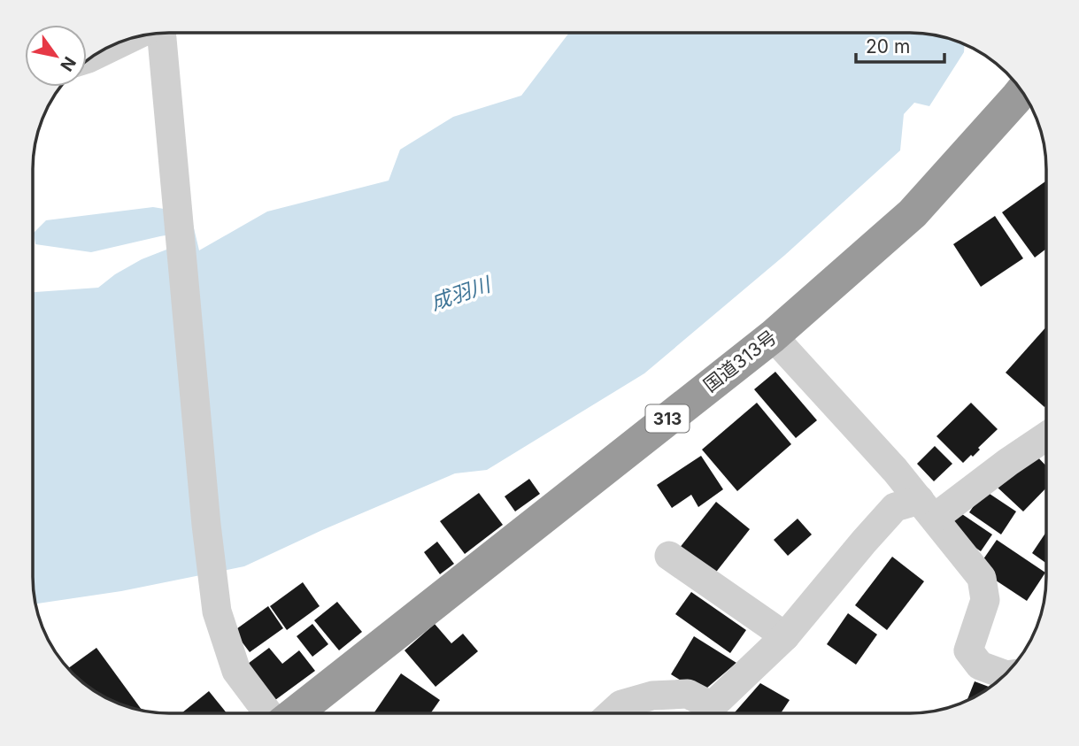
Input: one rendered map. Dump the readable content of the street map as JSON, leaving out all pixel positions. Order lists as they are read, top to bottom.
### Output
{
  "streets": {
    "highway": ["国道313号", "313"]
  },
  "water": ["成羽川"],
  "scale_bar": "20 m",
  "north": "bottom right"
}
